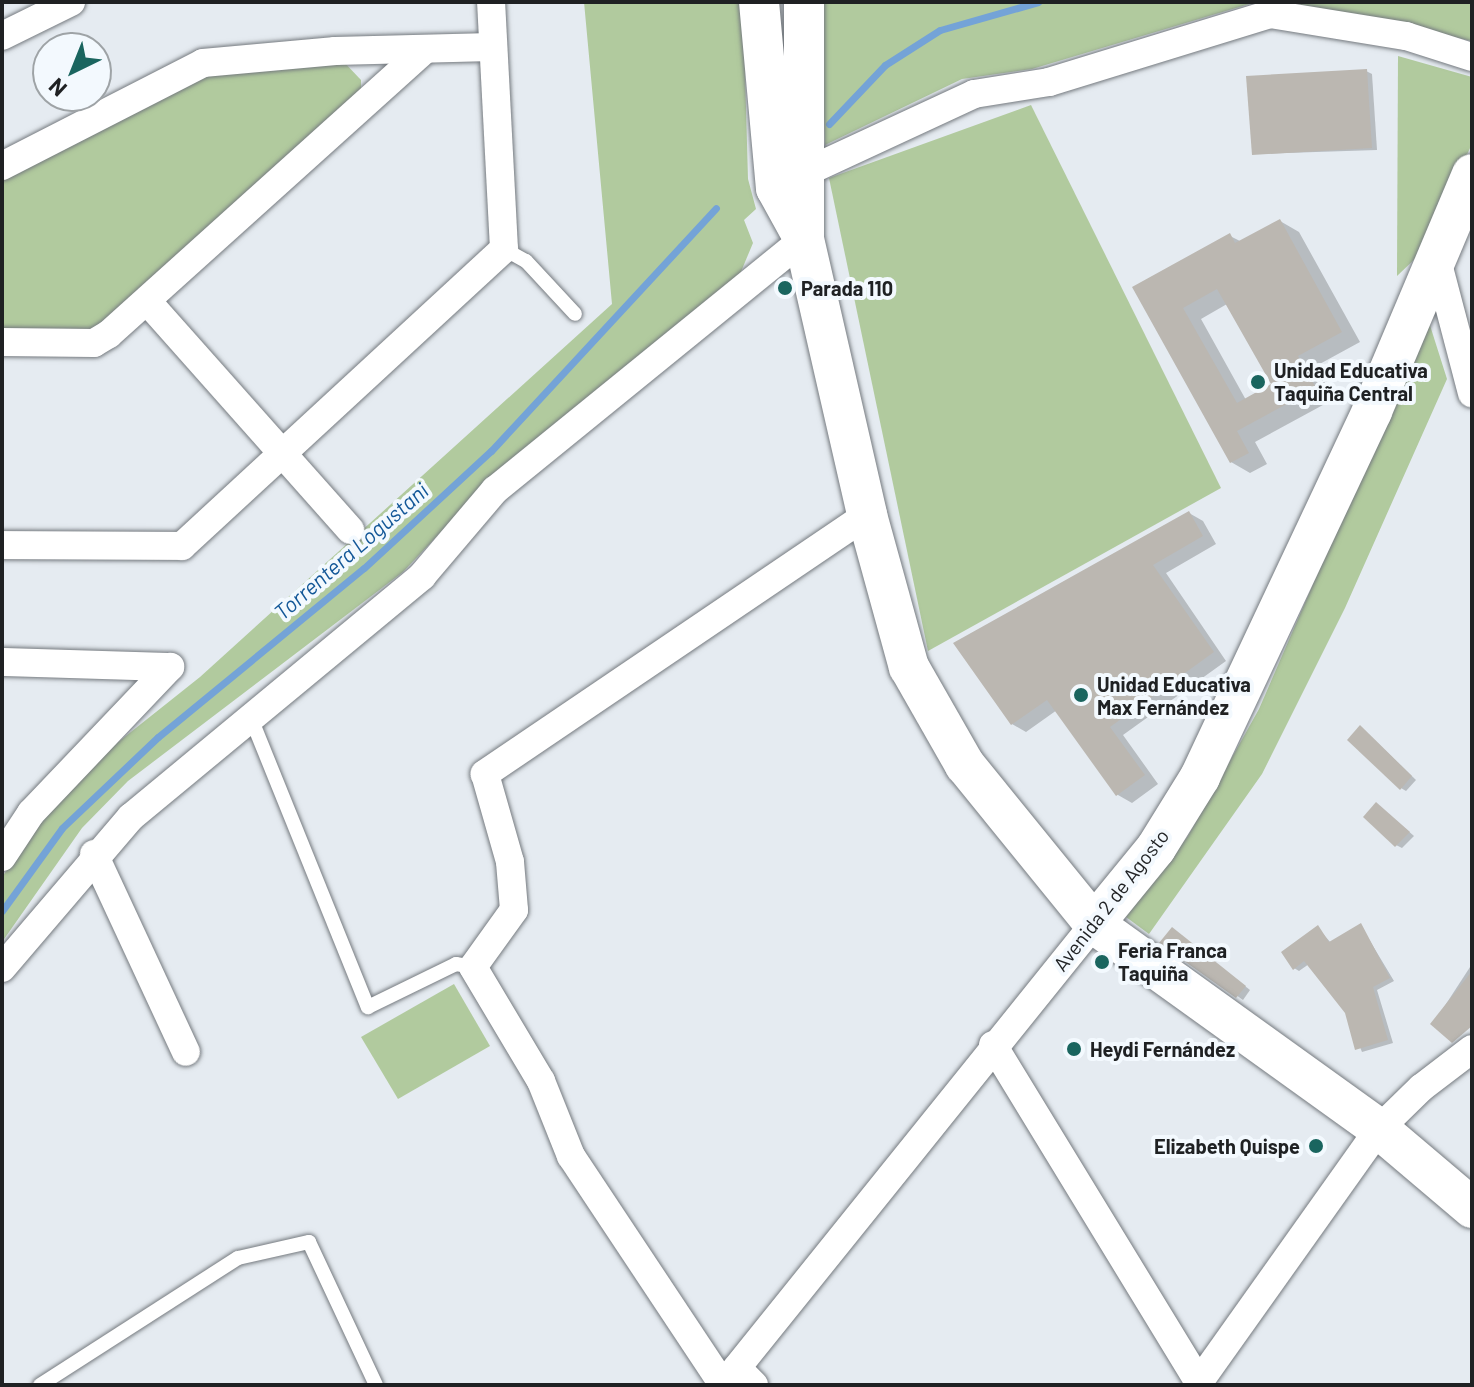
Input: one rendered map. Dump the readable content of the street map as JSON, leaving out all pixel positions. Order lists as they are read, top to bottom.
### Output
{
  "streets": {
    "main road": ["Avenida 2 de Agosto"]
  },
  "water": ["Torrentera Logustani"],
  "places": [
    "Parada 110",
    "Unidad Educativa Taquiña Central",
    "Unidad Educativa Max Fernández",
    "Feria Franca Taquiña",
    "Heydi Fernández",
    "Elizabeth Quispe"
  ],
  "north": "bottom left"
}
